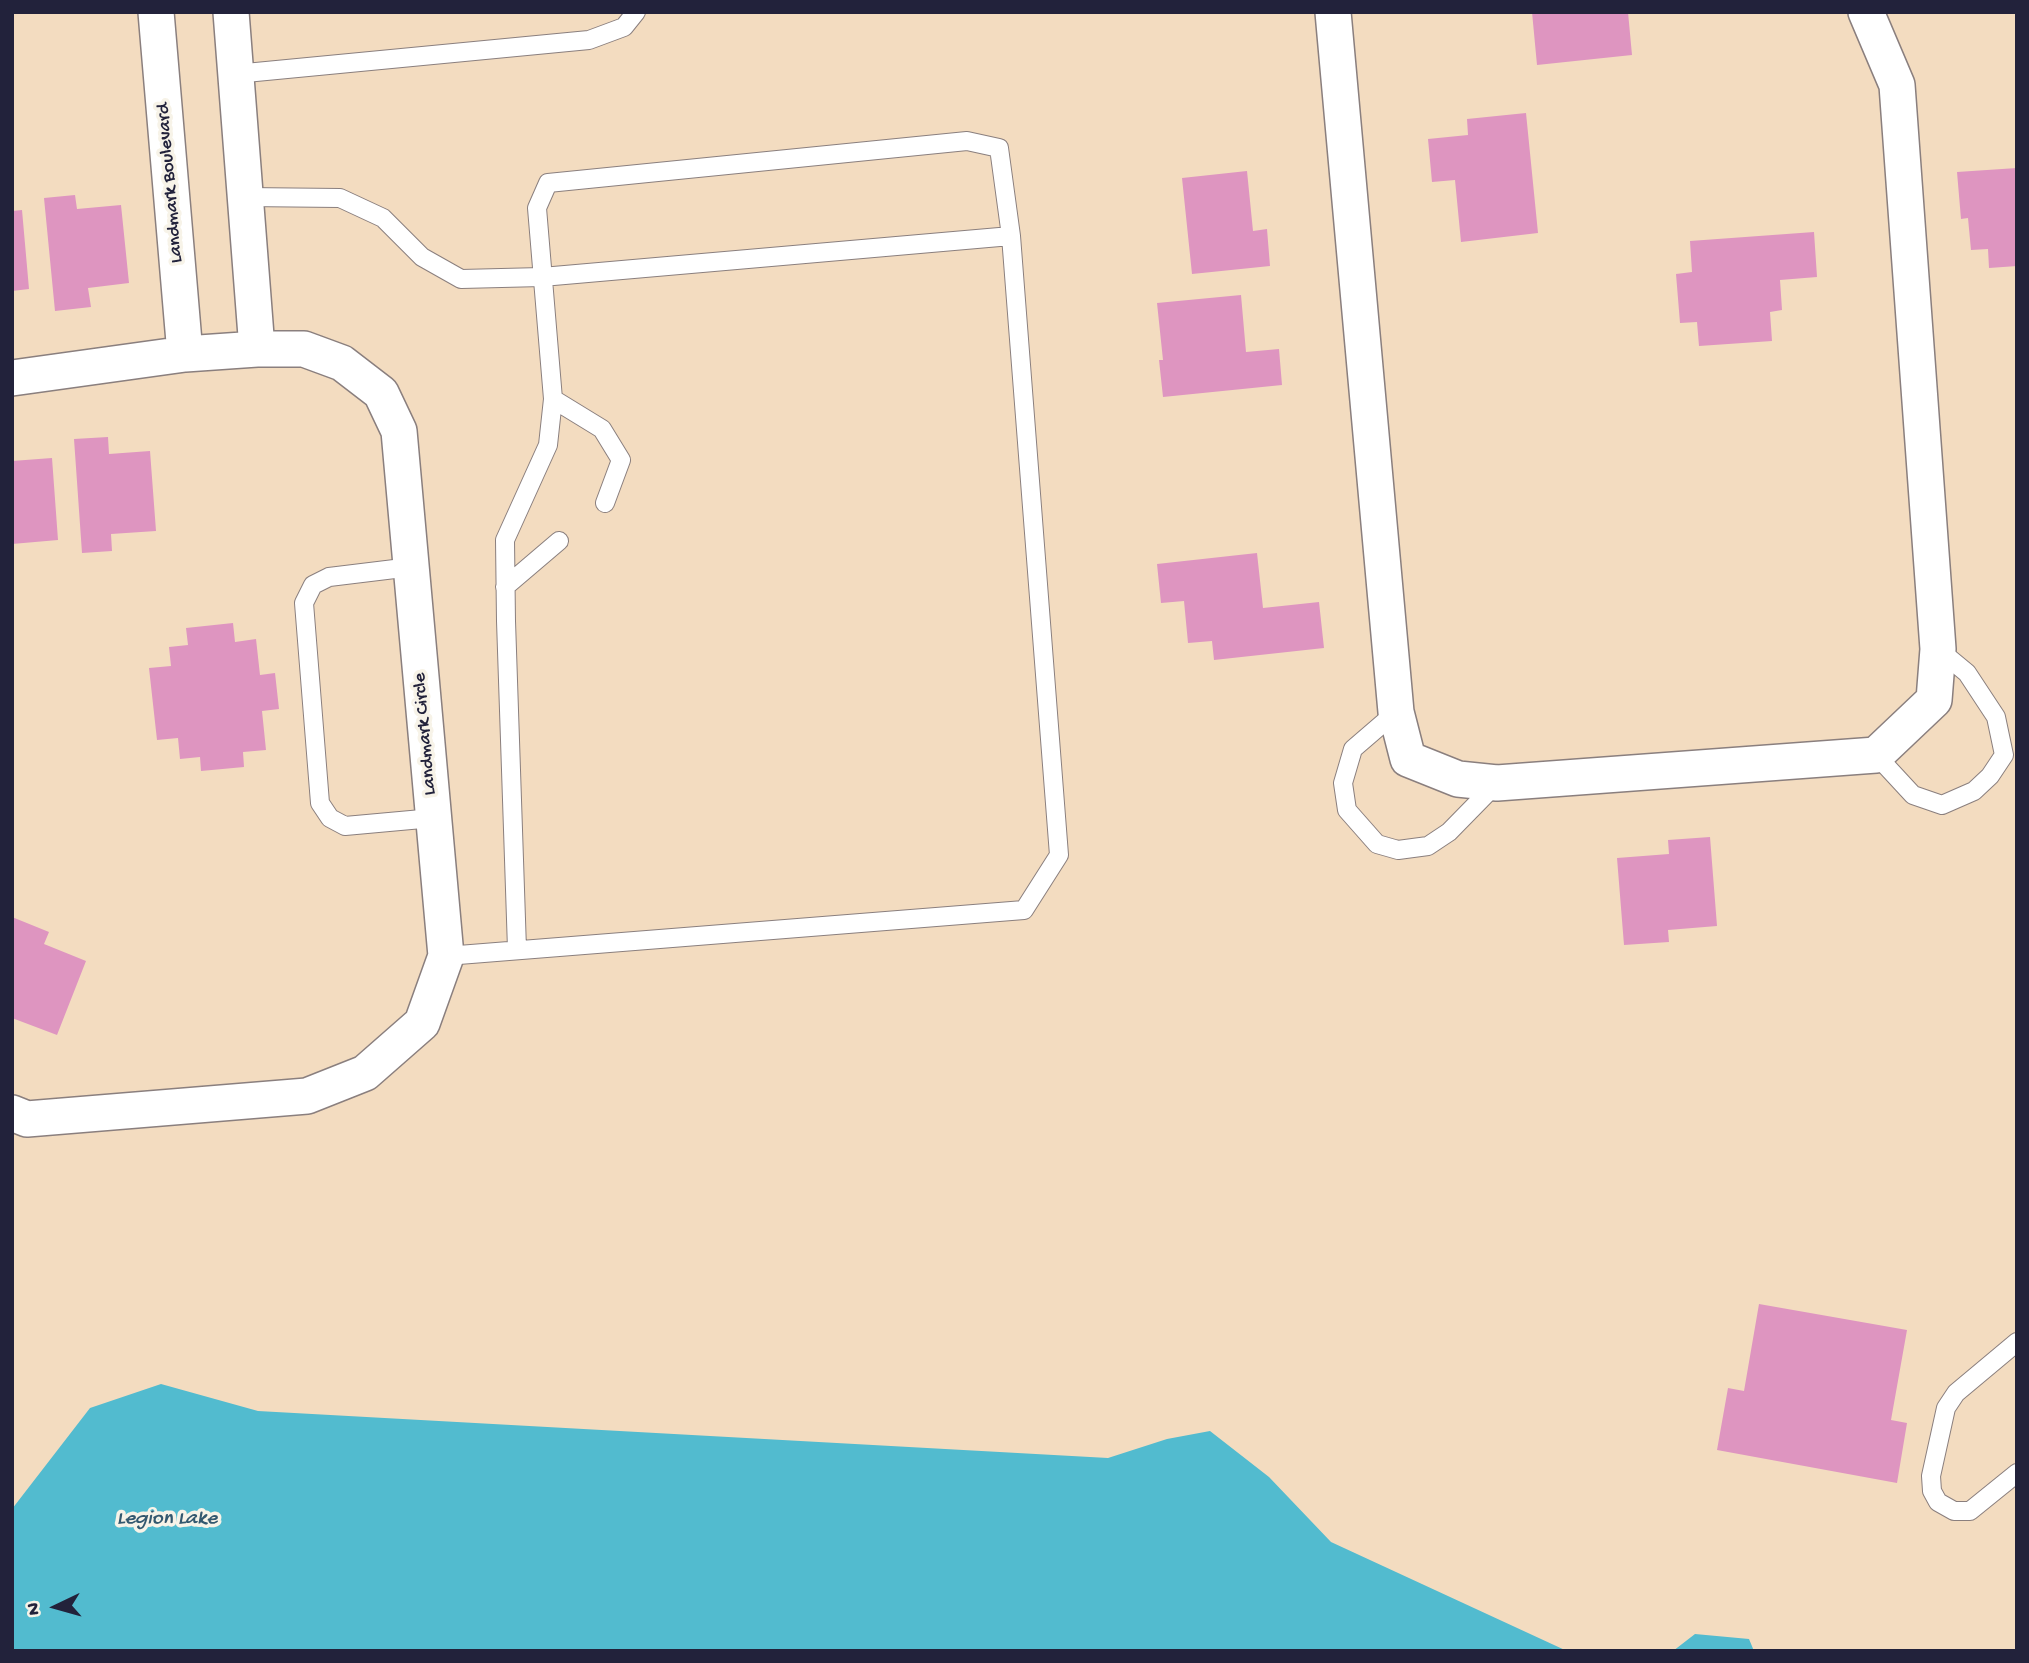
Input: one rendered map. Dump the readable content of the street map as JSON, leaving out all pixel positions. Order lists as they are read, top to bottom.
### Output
{
  "streets": {
    "street": ["Landmark Boulevard", "Landmark Circle"]
  },
  "crossings": [
    ["Landmark Boulevard", "Landmark Circle"]
  ],
  "water": ["Legion Lake"],
  "north": "left"
}
